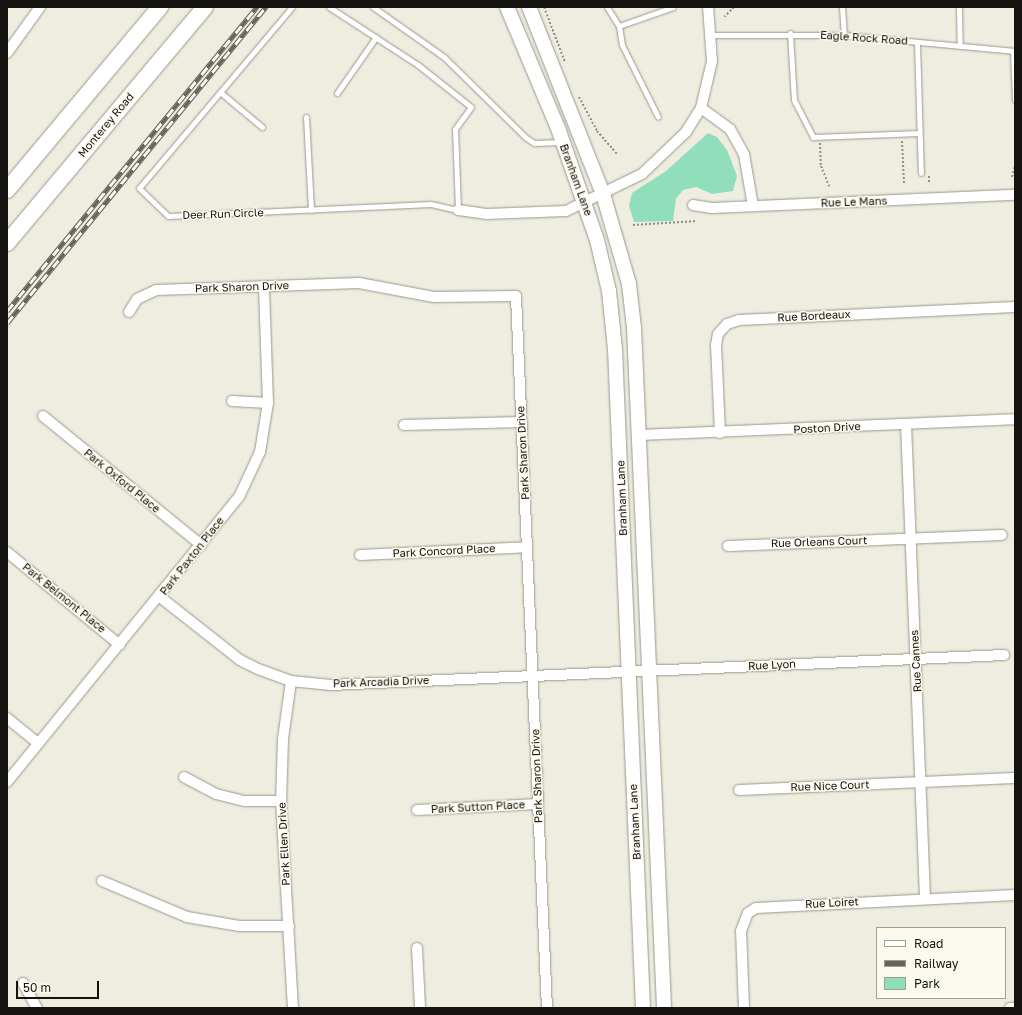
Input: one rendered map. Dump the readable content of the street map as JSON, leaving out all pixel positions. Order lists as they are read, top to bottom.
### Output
{
  "streets": {
    "main road": ["Monterey Road", "Branham Lane"],
    "street": [
      "Rue Le Mans",
      "Deer Run Circle",
      "Park Sharon Drive",
      "Rue Bordeaux",
      "Poston Drive",
      "Park Oxford Place",
      "Rue Orleans Court",
      "Park Concord Place",
      "Park Paxton Place",
      "Park Belmont Place",
      "Rue Cannes",
      "Rue Lyon",
      "Park Arcadia Drive",
      "Rue Nice Court",
      "Park Sutton Place",
      "Park Ellen Drive",
      "Rue Loiret"
    ],
    "lane": ["Eagle Rock Road"]
  },
  "crossings": [
    ["Eagle Rock Road", "Deer Run Circle"],
    ["Branham Lane", "Deer Run Circle"],
    ["Branham Lane", "Poston Drive"],
    ["Branham Lane", "Rue Lyon"],
    ["Branham Lane", "Park Arcadia Drive"],
    ["Park Sharon Drive", "Park Concord Place"],
    ["Park Sharon Drive", "Park Paxton Place"],
    ["Park Sharon Drive", "Park Arcadia Drive"],
    ["Park Sharon Drive", "Park Sutton Place"],
    ["Rue Bordeaux", "Poston Drive"],
    ["Poston Drive", "Rue Cannes"],
    ["Park Oxford Place", "Park Paxton Place"],
    ["Rue Orleans Court", "Rue Cannes"],
    ["Park Paxton Place", "Park Belmont Place"],
    ["Park Paxton Place", "Park Arcadia Drive"],
    ["Rue Cannes", "Rue Lyon"],
    ["Rue Cannes", "Rue Nice Court"],
    ["Rue Cannes", "Rue Loiret"],
    ["Rue Lyon", "Park Arcadia Drive"],
    ["Park Arcadia Drive", "Park Ellen Drive"]
  ],
  "legend": ["Road", "Railway", "Park"],
  "scale_bar": "50 m"
}
